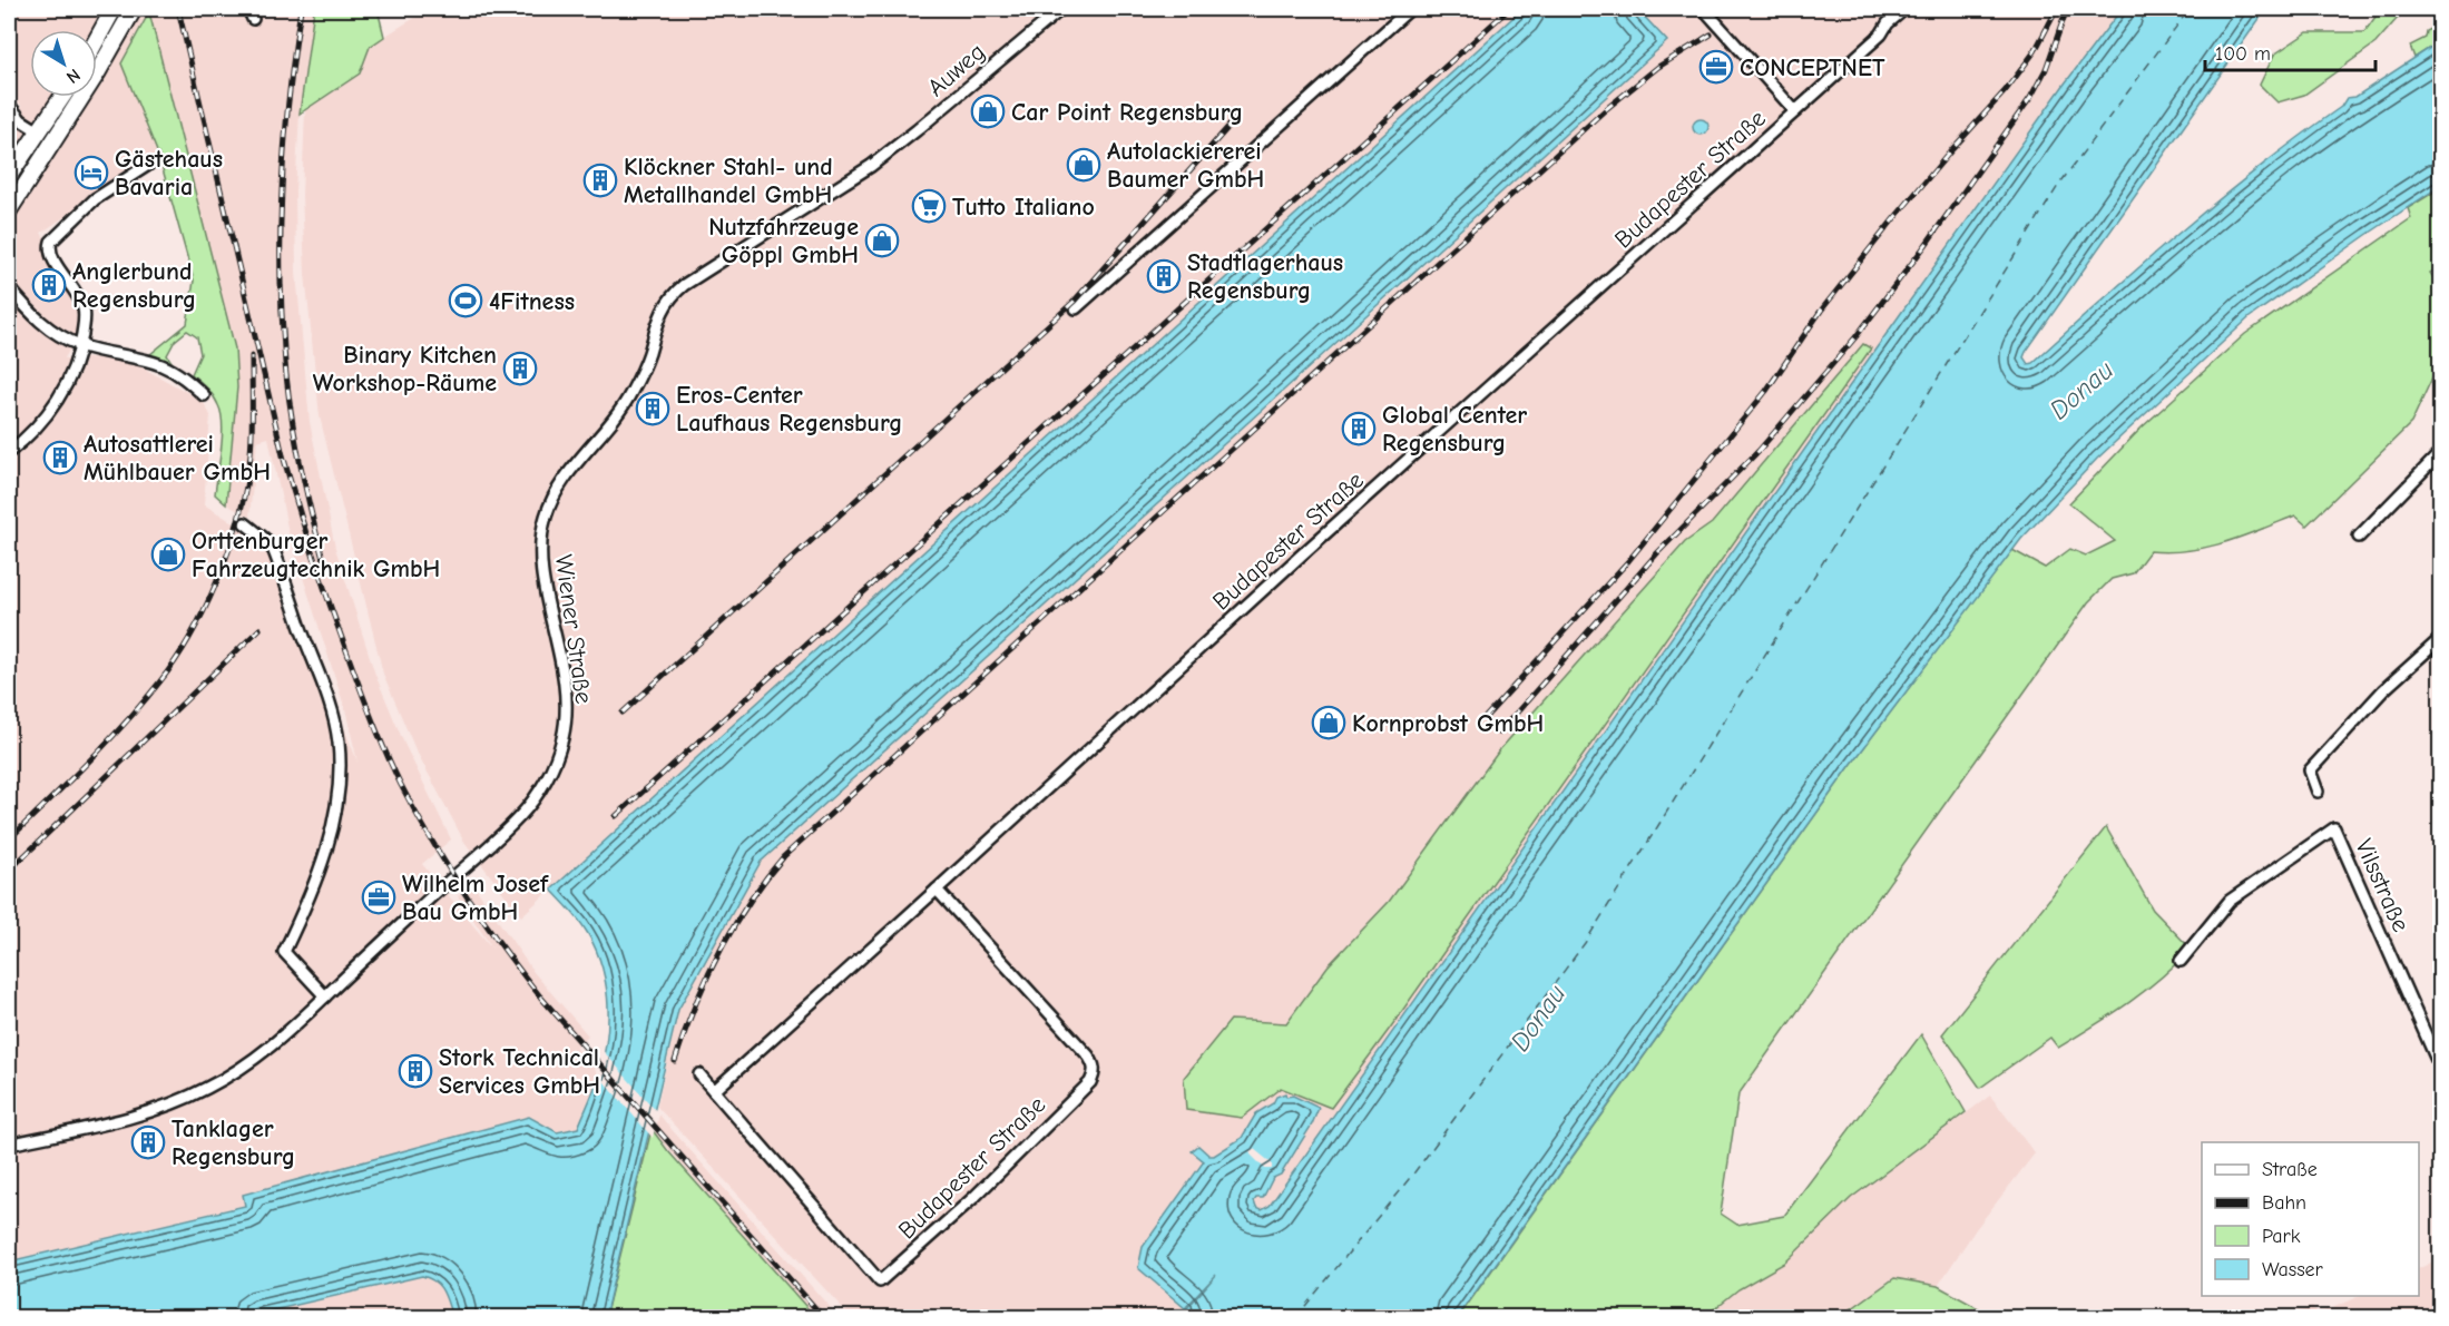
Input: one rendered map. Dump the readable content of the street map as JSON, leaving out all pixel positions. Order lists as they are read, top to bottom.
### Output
{
  "streets": {
    "street": [
      "Auweg",
      "Budapester Straße",
      "Wiener Straße",
      "Vilsstraße"
    ]
  },
  "crossings": [
    ["Auweg", "Wiener Straße"]
  ],
  "water": ["Donau"],
  "places": {
    "office": ["CONCEPTNET", "Wilhelm Josef Bau GmbH"],
    "shop": [
      "Car Point Regensburg",
      "Autolackiererei Baumer GmbH",
      "Nutzfahrzeuge Göppl GmbH",
      "Orttenburger Fahrzeugtechnik GmbH",
      "Kornprobst GmbH"
    ],
    "hotel": ["Gästehaus Bavaria"],
    "building": [
      "Klöckner Stahl- und Metallhandel GmbH",
      "Stadtlagerhaus Regensburg",
      "Anglerbund Regensburg",
      "Binary Kitchen Workshop-Räume",
      "Eros-Center Laufhaus Regensburg",
      "Global Center Regensburg",
      "Autosattlerei Mühlbauer GmbH",
      "Stork Technical Services GmbH",
      "Tanklager Regensburg"
    ],
    "supermarket": ["Tutto Italiano"],
    "sports": ["4Fitness"]
  },
  "legend": [
    "Straße",
    "Bahn",
    "Park",
    "Wasser"
  ],
  "scale_bar": "100 m",
  "north": "bottom right"
}
